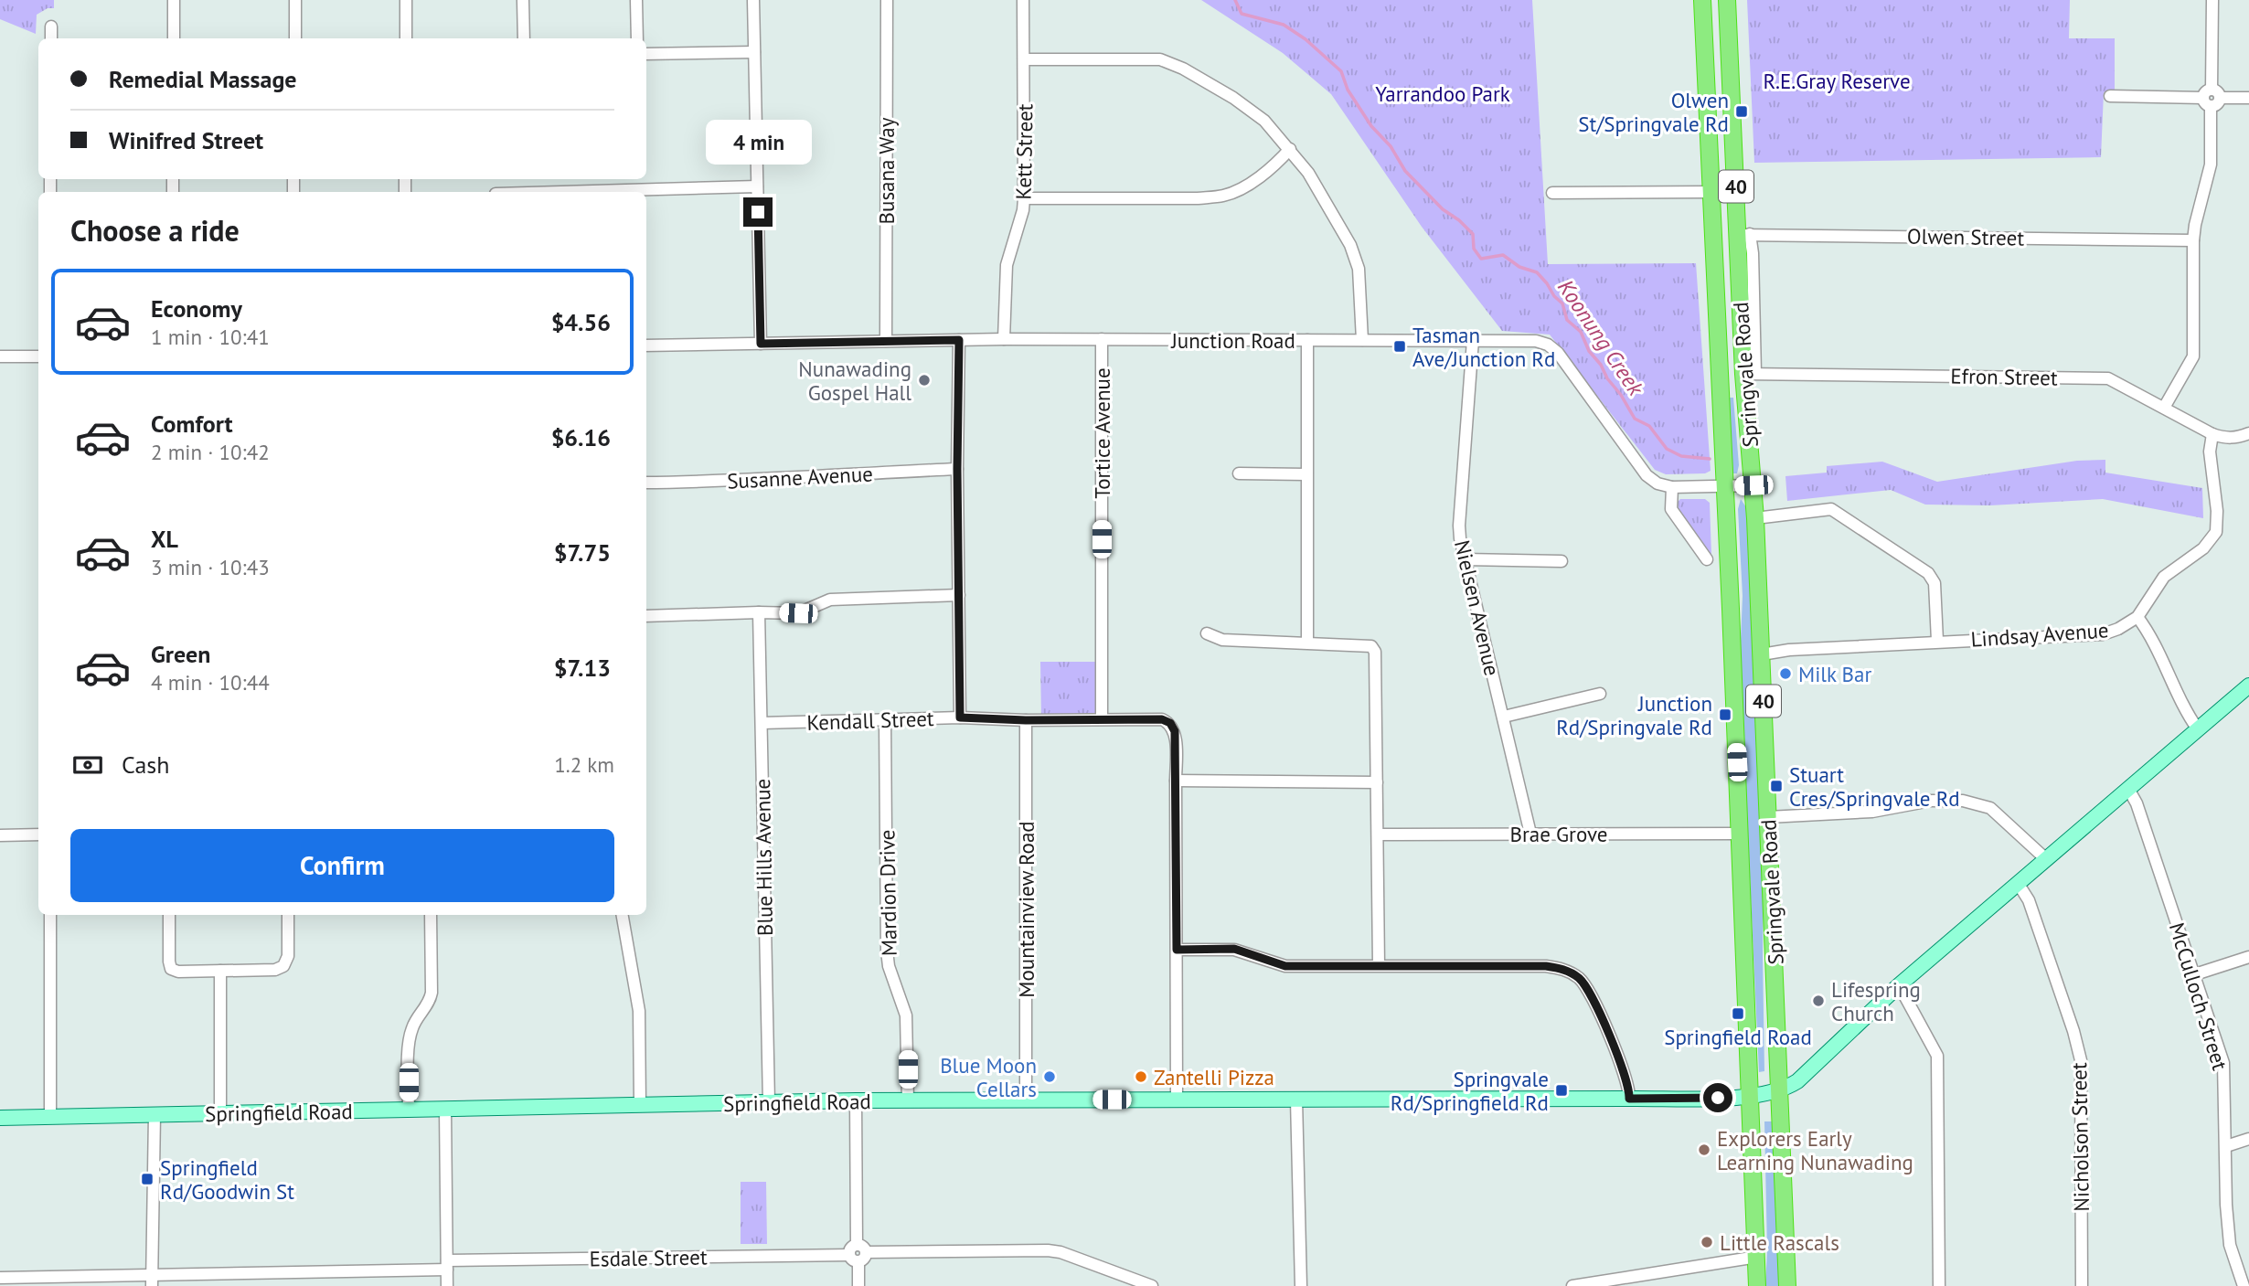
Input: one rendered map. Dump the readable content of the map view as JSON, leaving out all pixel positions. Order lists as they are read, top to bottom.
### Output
{
  "streets": {
    "highway": ["40", "Springvale Road"],
    "main road": ["Springfield Road"],
    "street": [
      "Kett Street",
      "Busana Way",
      "Olwen Street",
      "Junction Road",
      "Efron Street",
      "Tortice Avenue",
      "Susanne Avenue",
      "Nielsen Avenue",
      "Lindsay Avenue",
      "Kendall Street",
      "Brae Grove",
      "Blue Hills Avenue",
      "Mardion Drive",
      "Mountainview Road",
      "McCulloch Street",
      "Nicholson Street",
      "Esdale Street"
    ]
  },
  "crossings": [
    ["Kett Street", "Junction Road"],
    ["Busana Way", "Junction Road"],
    ["Olwen Street", "Springvale Road"],
    ["Junction Road", "Springvale Road"],
    ["Junction Road", "Tortice Avenue"],
    ["Junction Road", "Nielsen Avenue"],
    ["Springvale Road", "Efron Street"],
    ["Springvale Road", "Lindsay Avenue"],
    ["Springvale Road", "Brae Grove"],
    ["Springvale Road", "Springfield Road"],
    ["Efron Street", "Lindsay Avenue"],
    ["Tortice Avenue", "Kendall Street"],
    ["Nielsen Avenue", "Brae Grove"],
    ["Kendall Street", "Blue Hills Avenue"],
    ["Kendall Street", "Mardion Drive"],
    ["Kendall Street", "Mountainview Road"],
    ["Blue Hills Avenue", "Springfield Road"],
    ["Mardion Drive", "Springfield Road"],
    ["Mountainview Road", "Springfield Road"],
    ["McCulloch Street", "Springfield Road"],
    ["Springfield Road", "Nicholson Street"]
  ],
  "water": ["Koonung Creek"],
  "parks": ["R.E.Gray Reserve", "Yarrandoo Park"],
  "places": {
    "transit": [
      "Olwen St/Springvale Rd",
      "Tasman Ave/Junction Rd",
      "Junction Rd/Springvale Rd",
      "Stuart Cres/Springvale Rd",
      "Springfield Road",
      "Springvale Rd/Springfield Rd",
      "Springfield Rd/Goodwin St"
    ],
    "other": [
      "Nunawading Gospel Hall",
      "Milk Bar",
      "Lifespring Church",
      "Blue Moon Cellars",
      "Zantelli Pizza",
      "Explorers Early Learning Nunawading",
      "Little Rascals"
    ]
  },
  "page": {
    "banner": ["Remedial Massage", "Winifred Street"],
    "bubble": "4 min",
    "heading": "Choose a ride",
    "list": [
      {
        "name": "Economy",
        "note": "1 min · 10:41",
        "value": "$4.56"
      },
      {
        "name": "Comfort",
        "note": "2 min · 10:42",
        "value": "$6.16"
      },
      {
        "name": "XL",
        "note": "3 min · 10:43",
        "value": "$7.75"
      },
      {
        "name": "Green",
        "note": "4 min · 10:44",
        "value": "$7.13"
      }
    ],
    "pay": ["Cash", "1.2 km"],
    "buttons": "Confirm"
  }
}
